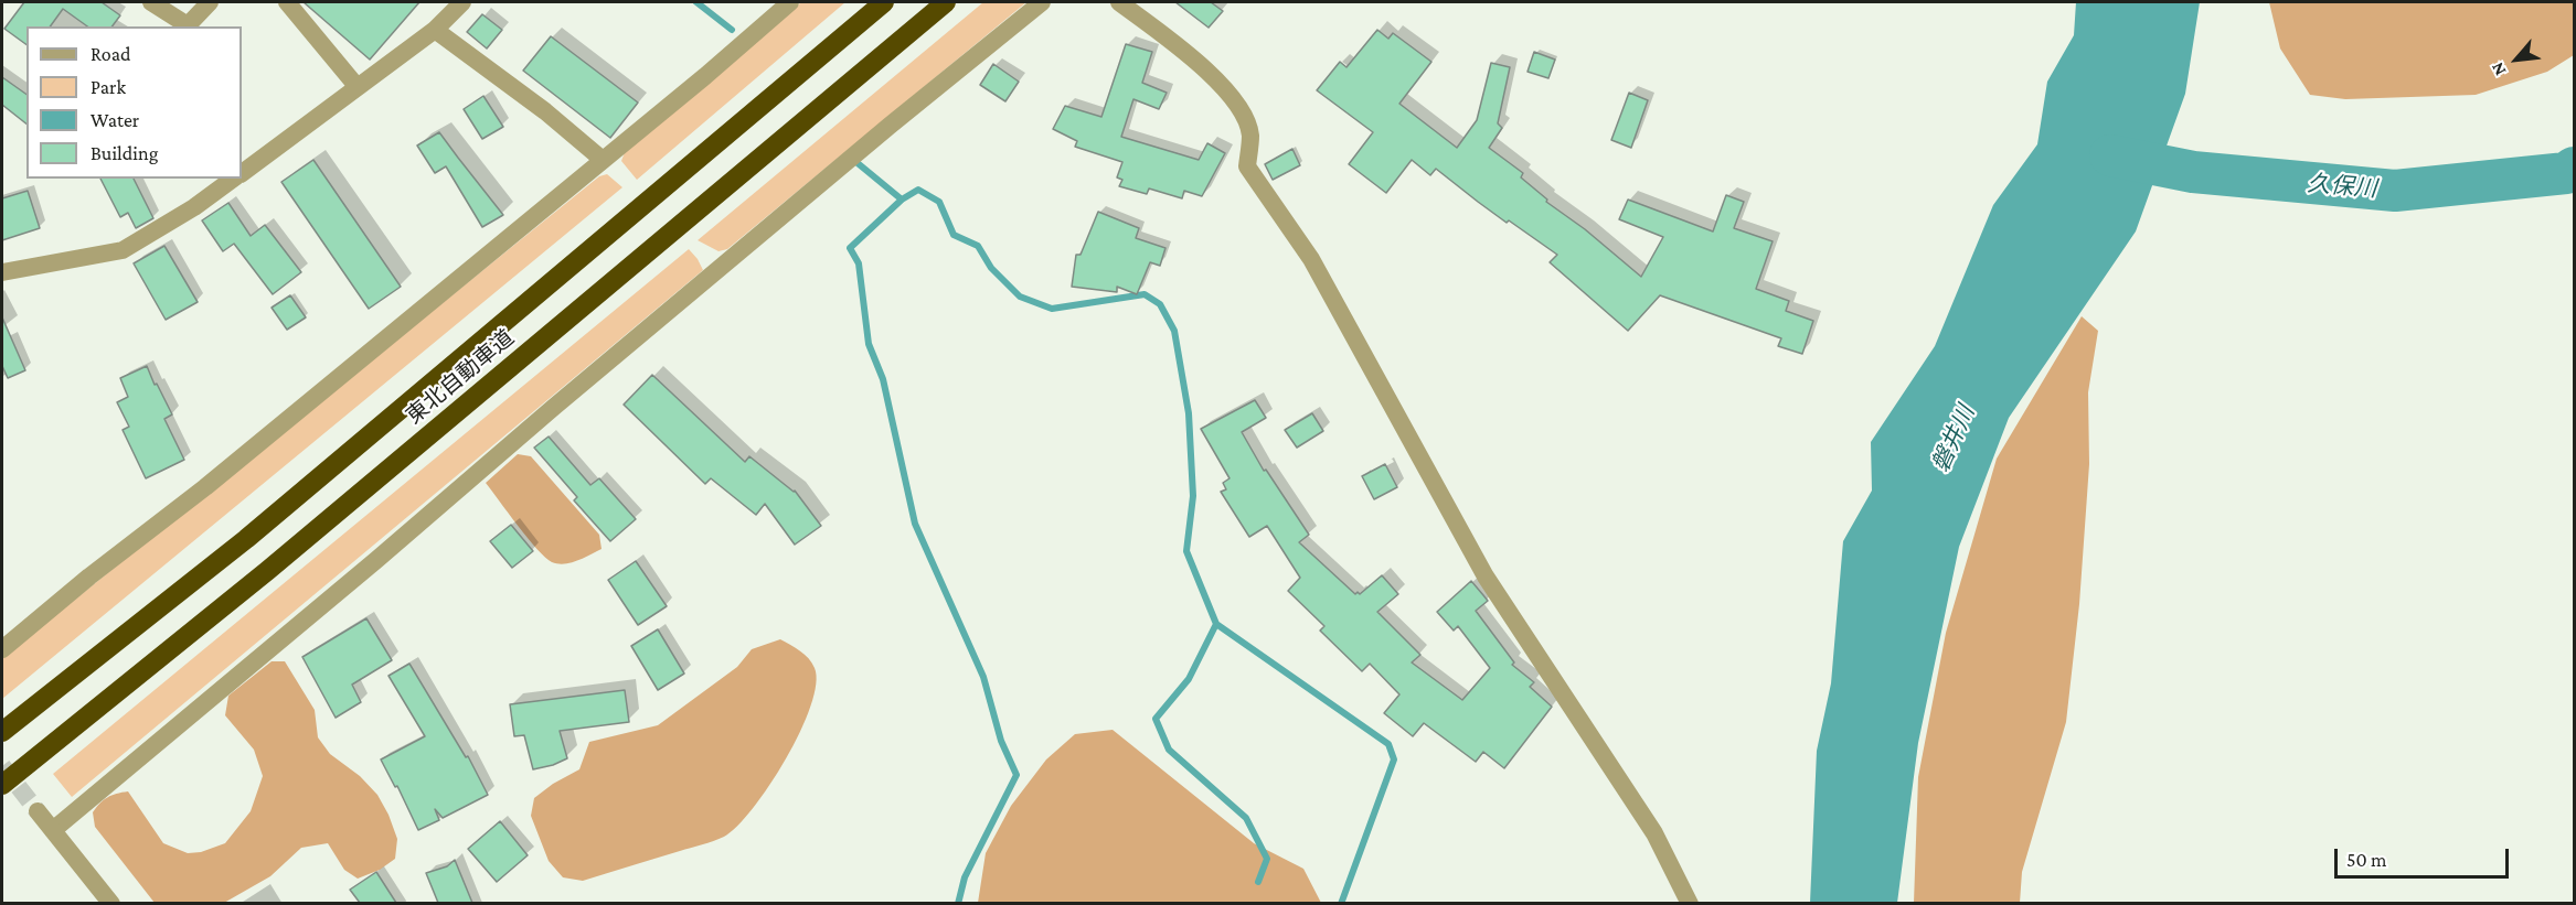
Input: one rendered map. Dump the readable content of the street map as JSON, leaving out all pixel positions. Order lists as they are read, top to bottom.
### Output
{
  "streets": {
    "highway": ["東北自動車道"]
  },
  "water": ["久保川", "磐井川"],
  "legend": [
    "Road",
    "Park",
    "Water",
    "Building"
  ],
  "scale_bar": "50 m",
  "north": "bottom left"
}
